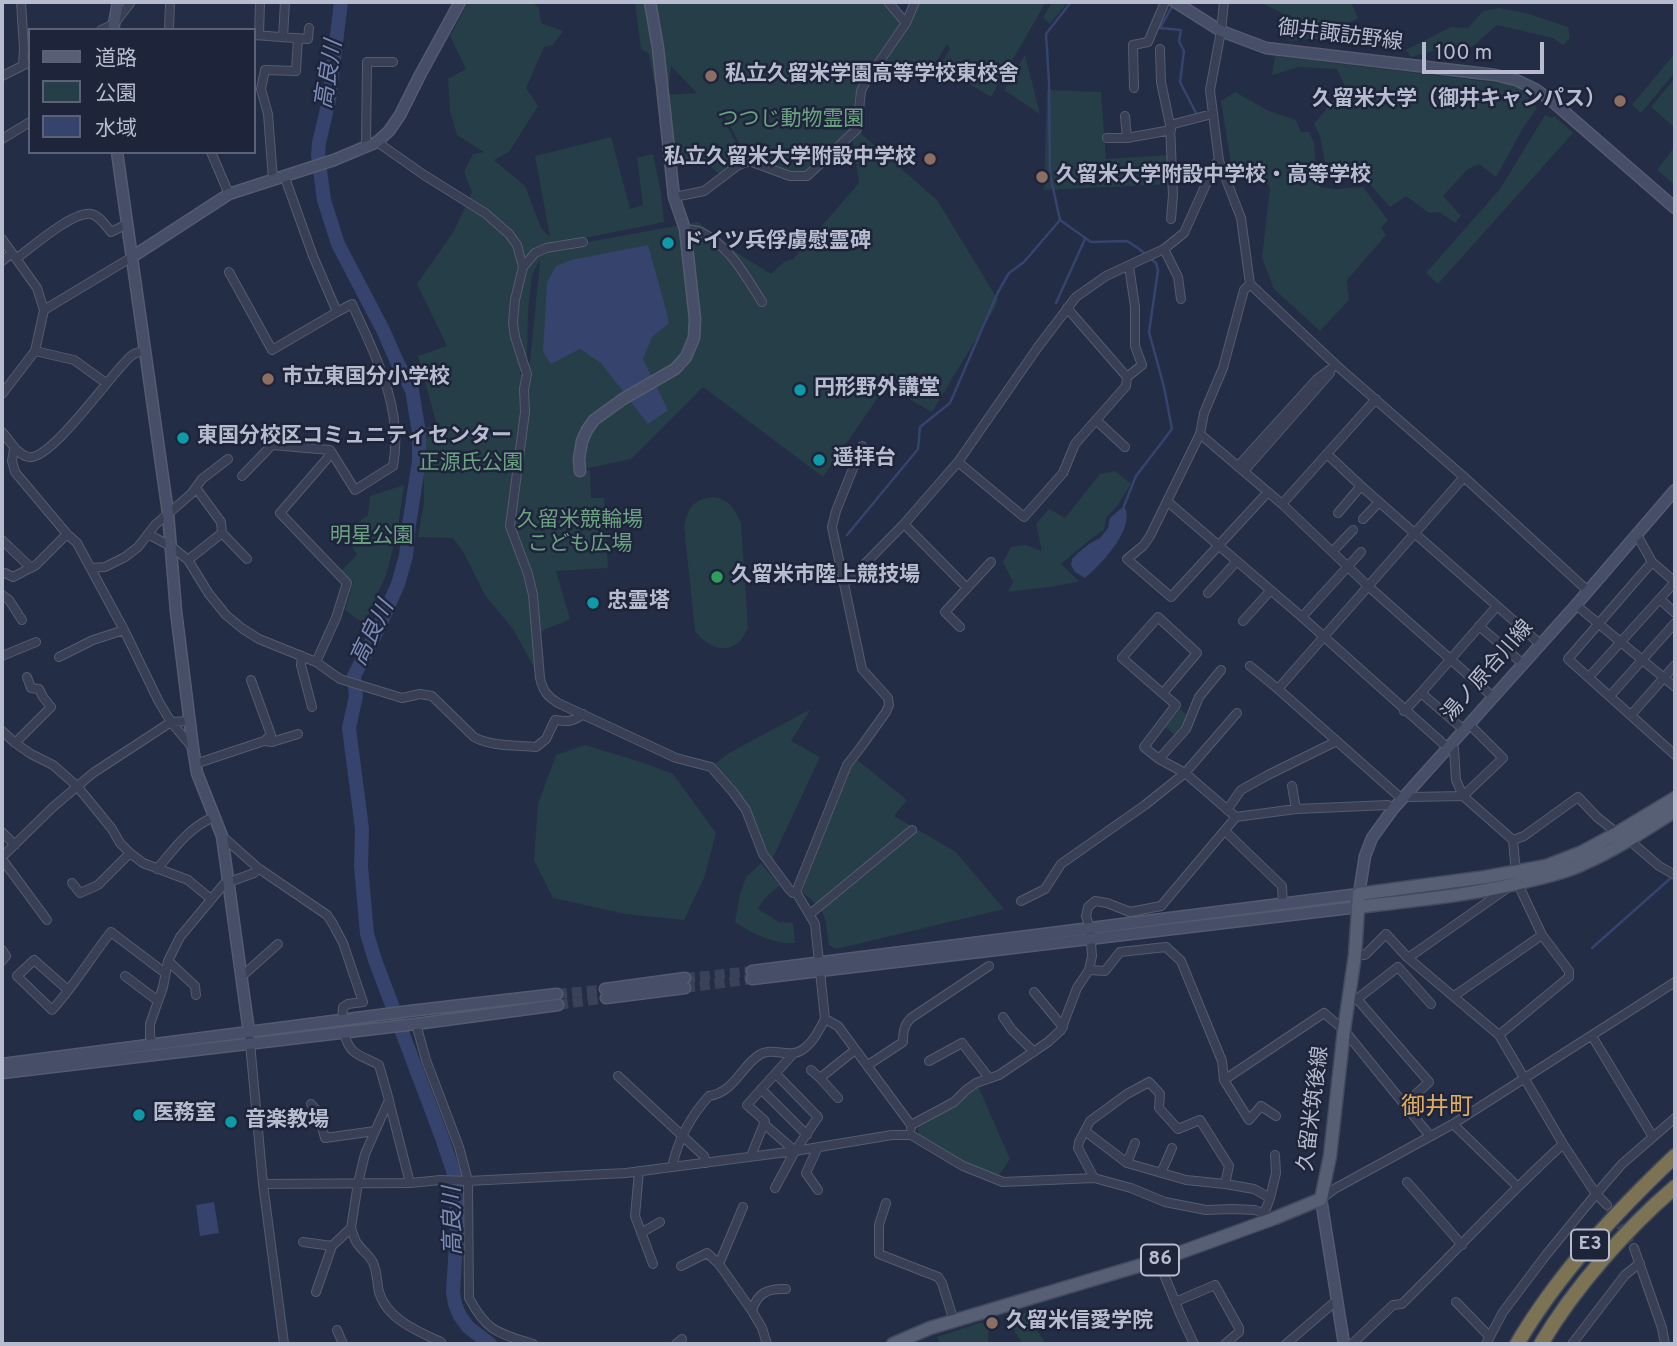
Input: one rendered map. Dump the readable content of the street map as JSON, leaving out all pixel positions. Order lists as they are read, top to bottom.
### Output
{
  "streets": {
    "highway": ["E3"],
    "main road": ["久留米筑後線", "86"],
    "street": ["御井諏訪野線", "湯ノ原合川線"]
  },
  "crossings": [
    ["湯ノ原合川線", "久留米筑後線"]
  ],
  "districts": ["御井町"],
  "water": ["高良川"],
  "parks": [
    "つつじ動物霊園",
    "正源氏公園",
    "久留米競輪場 こども広場",
    "明星公園"
  ],
  "places": [
    "私立久留米学園高等学校東校舎",
    "久留米大学（御井キャンパス）",
    "私立久留米大学附設中学校",
    "久留米大学附設中学校・高等学校",
    "ドイツ兵俘虜慰霊碑",
    "市立東国分小学校",
    "円形野外講堂",
    "東国分校区コミュニティセンター",
    "遥拝台",
    "久留米市陸上競技場",
    "忠霊塔",
    "医務室",
    "音楽教場",
    "久留米信愛学院"
  ],
  "legend": ["道路", "公園", "水域"],
  "scale_bar": "100 m"
}
